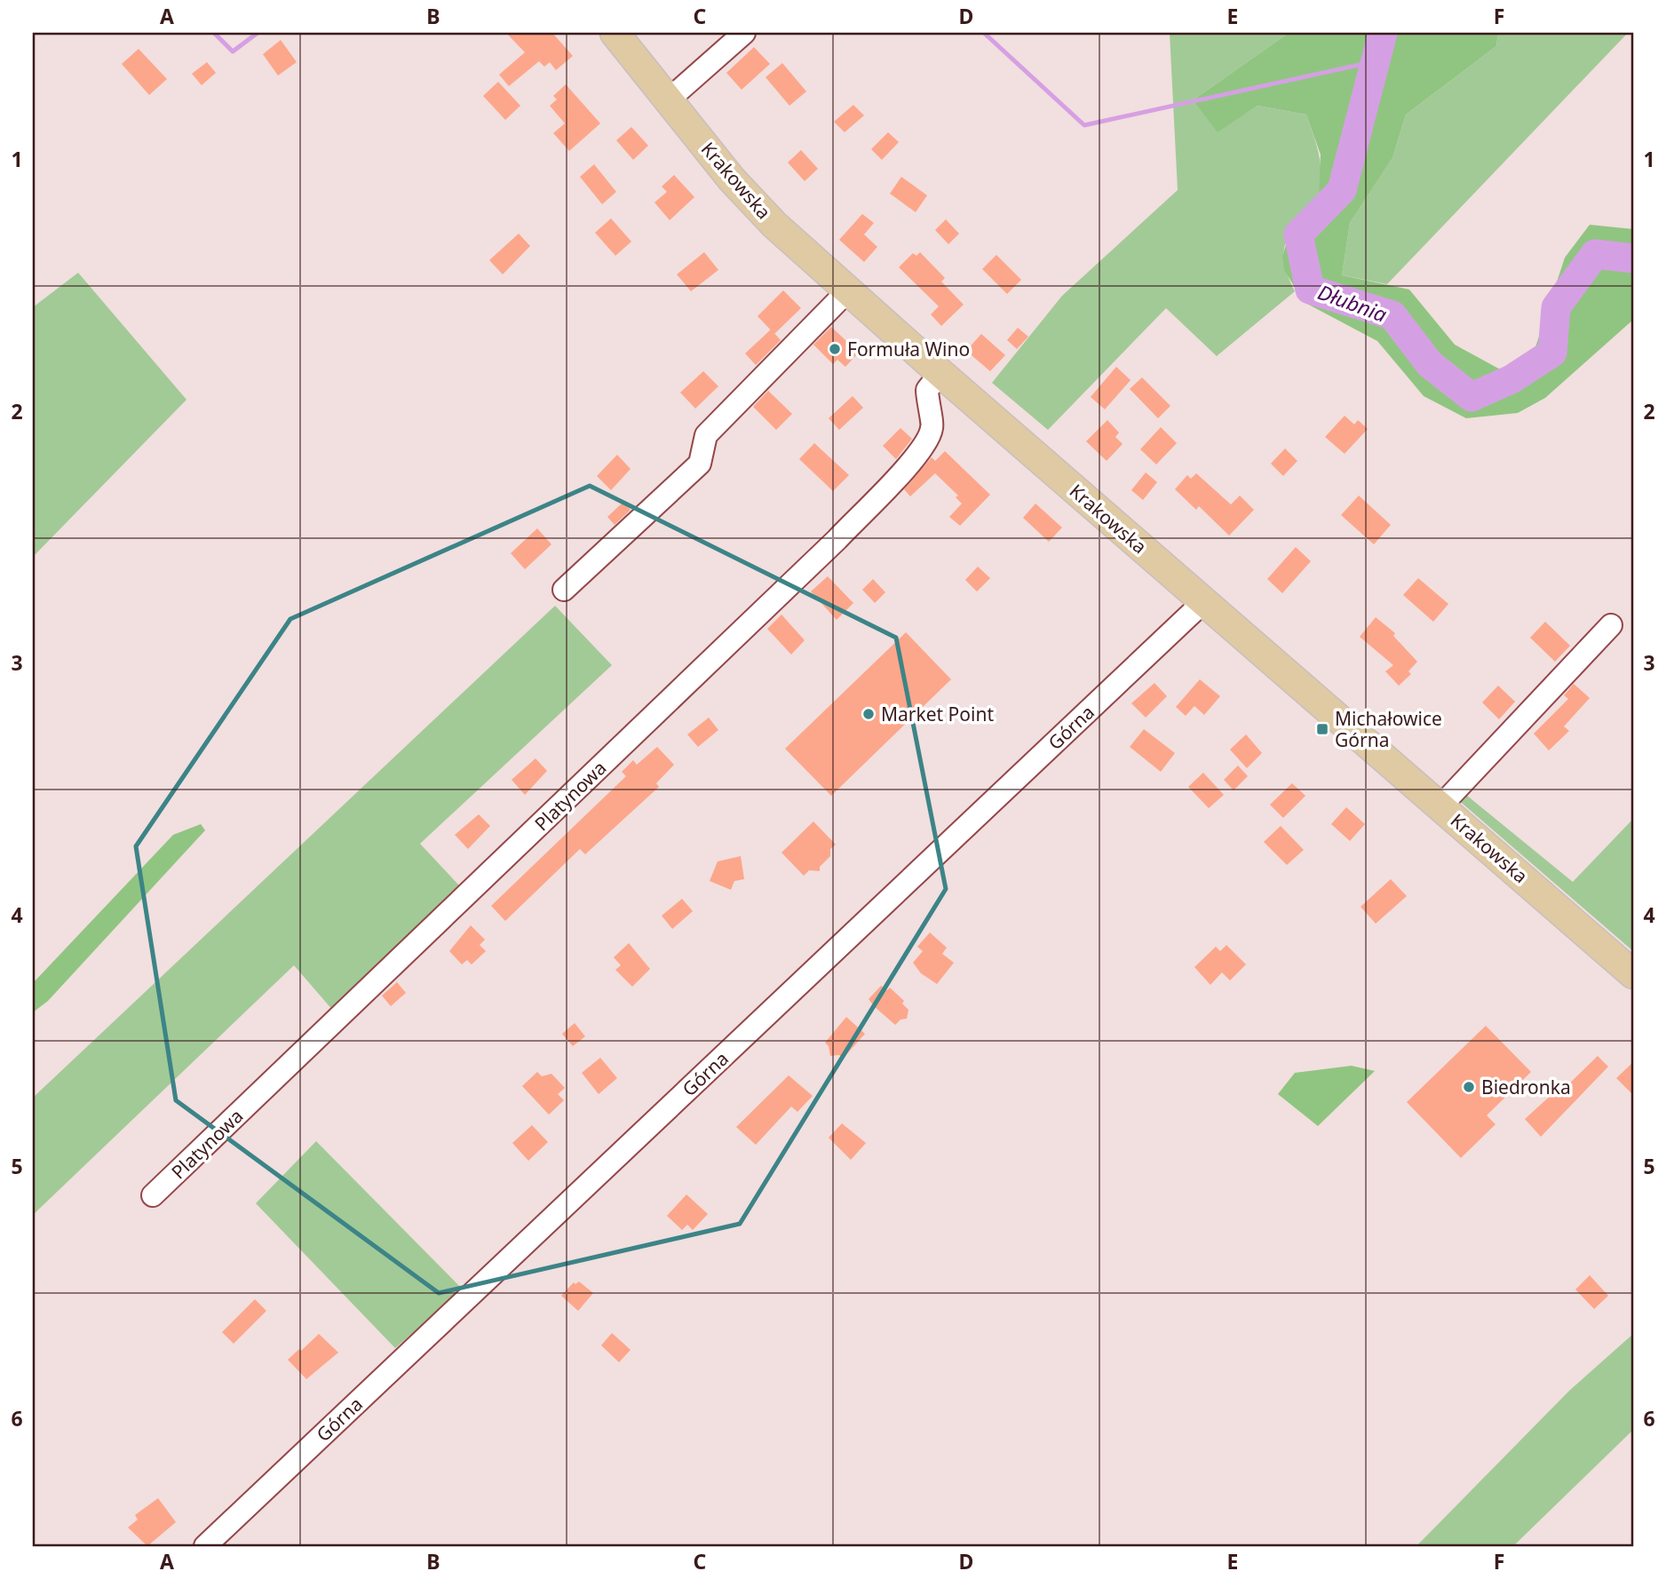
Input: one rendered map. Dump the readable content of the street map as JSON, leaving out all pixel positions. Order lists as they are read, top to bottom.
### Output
{
  "streets": {
    "main road": ["Krakowska"],
    "street": ["Górna", "Platynowa"]
  },
  "crossings": [
    ["Krakowska", "Górna"],
    ["Krakowska", "Platynowa"]
  ],
  "water": ["Dłubnia"],
  "places": {
    "other": ["Formuła Wino", "Market Point", "Biedronka"],
    "transit": ["Michałowice Górna"]
  },
  "grid": {
    "columns": [
      "A",
      "B",
      "C",
      "D",
      "E",
      "F"
    ],
    "rows": [
      "1",
      "2",
      "3",
      "4",
      "5",
      "6"
    ]
  }
}
